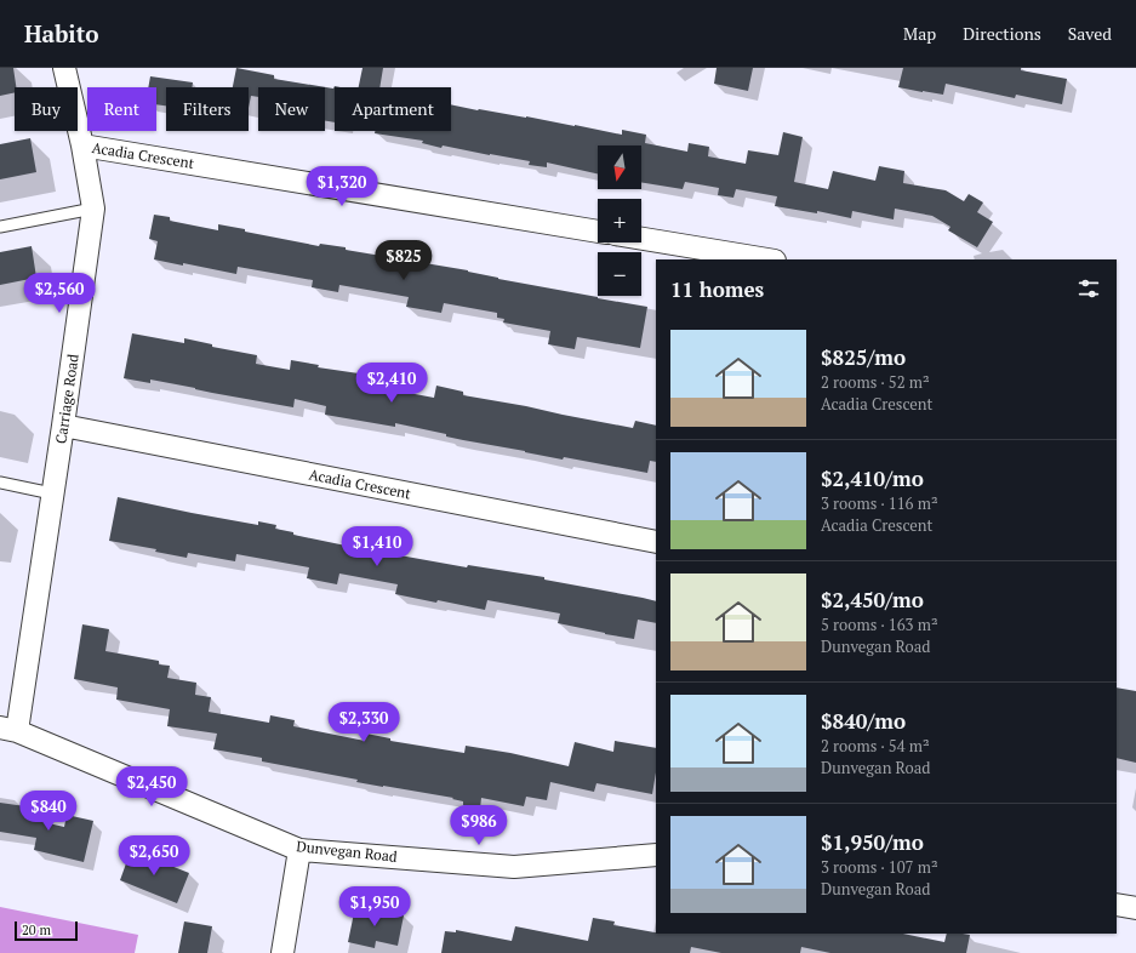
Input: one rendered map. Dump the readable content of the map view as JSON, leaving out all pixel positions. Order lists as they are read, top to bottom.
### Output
{
  "streets": {
    "street": ["Acadia Crescent", "Carriage Road", "Dunvegan Road"]
  },
  "crossings": [
    ["Acadia Crescent", "Carriage Road"],
    ["Carriage Road", "Dunvegan Road"]
  ],
  "scale_bar": "20 m",
  "north": "bottom",
  "page": {
    "header": "Habito",
    "nav": ["Map", "Directions", "Saved"],
    "chip": [
      "Buy",
      "Rent",
      "Filters",
      "New",
      "Apartment"
    ],
    "map_buttons": ["+", "−"],
    "price": [
      "$1,320",
      "$825",
      "$2,560",
      "$2,410",
      "$1,410",
      "$2,330",
      "$2,450",
      "$840",
      "$986",
      "$2,650",
      "$1,950"
    ],
    "heading": "11 homes",
    "list": [
      {
        "name": "$825/mo",
        "note": "2 rooms · 52 m² · Acadia Crescent"
      },
      {
        "name": "$2,410/mo",
        "note": "3 rooms · 116 m² · Acadia Crescent"
      },
      {
        "name": "$2,450/mo",
        "note": "5 rooms · 163 m² · Dunvegan Road"
      },
      {
        "name": "$840/mo",
        "note": "2 rooms · 54 m² · Dunvegan Road"
      },
      {
        "name": "$1,950/mo",
        "note": "3 rooms · 107 m² · Dunvegan Road"
      }
    ],
    "scale": "20 m"
  }
}
